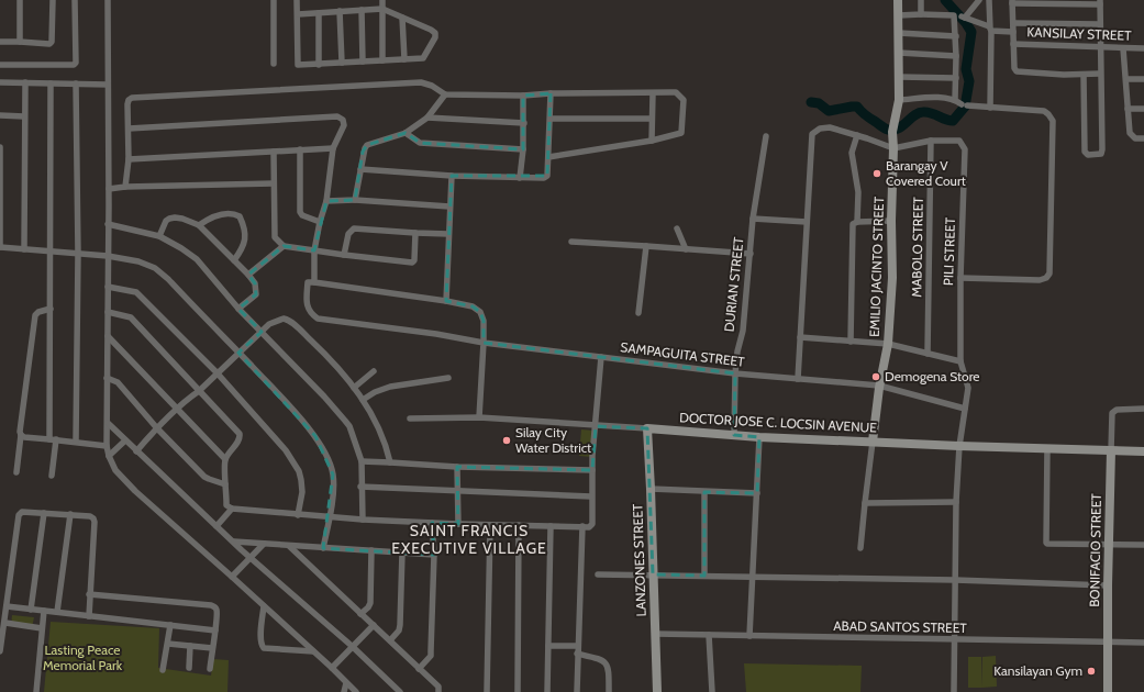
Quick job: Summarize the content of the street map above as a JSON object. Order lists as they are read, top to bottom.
{
  "streets": {
    "street": [
      "KANSILAY STREET",
      "MABOLO STREET",
      "PILI STREET",
      "EMILIO JACINTO STREET",
      "DURIAN STREET",
      "SAMPAGUITA STREET",
      "DOCTOR JOSE C. LOCSIN AVENUE",
      "BONIFACIO STREET",
      "LANZONES STREET",
      "ABAD SANTOS STREET"
    ]
  },
  "crossings": [
    ["MABOLO STREET", "PILI STREET"],
    ["PILI STREET", "SAMPAGUITA STREET"],
    ["PILI STREET", "DOCTOR JOSE C. LOCSIN AVENUE"],
    ["PILI STREET", "ABAD SANTOS STREET"],
    ["EMILIO JACINTO STREET", "SAMPAGUITA STREET"],
    ["EMILIO JACINTO STREET", "DOCTOR JOSE C. LOCSIN AVENUE"],
    ["DURIAN STREET", "SAMPAGUITA STREET"],
    ["DURIAN STREET", "DOCTOR JOSE C. LOCSIN AVENUE"],
    ["DOCTOR JOSE C. LOCSIN AVENUE", "BONIFACIO STREET"],
    ["DOCTOR JOSE C. LOCSIN AVENUE", "LANZONES STREET"],
    ["BONIFACIO STREET", "ABAD SANTOS STREET"],
    ["LANZONES STREET", "ABAD SANTOS STREET"]
  ],
  "districts": ["SAINT FRANCIS EXECUTIVE VILLAGE"],
  "parks": ["Lasting Peace Memorial Park"],
  "places": [
    "Barangay V Covered Court",
    "Demogena Store",
    "Silay City Water District",
    "Kansilayan Gym"
  ]
}
